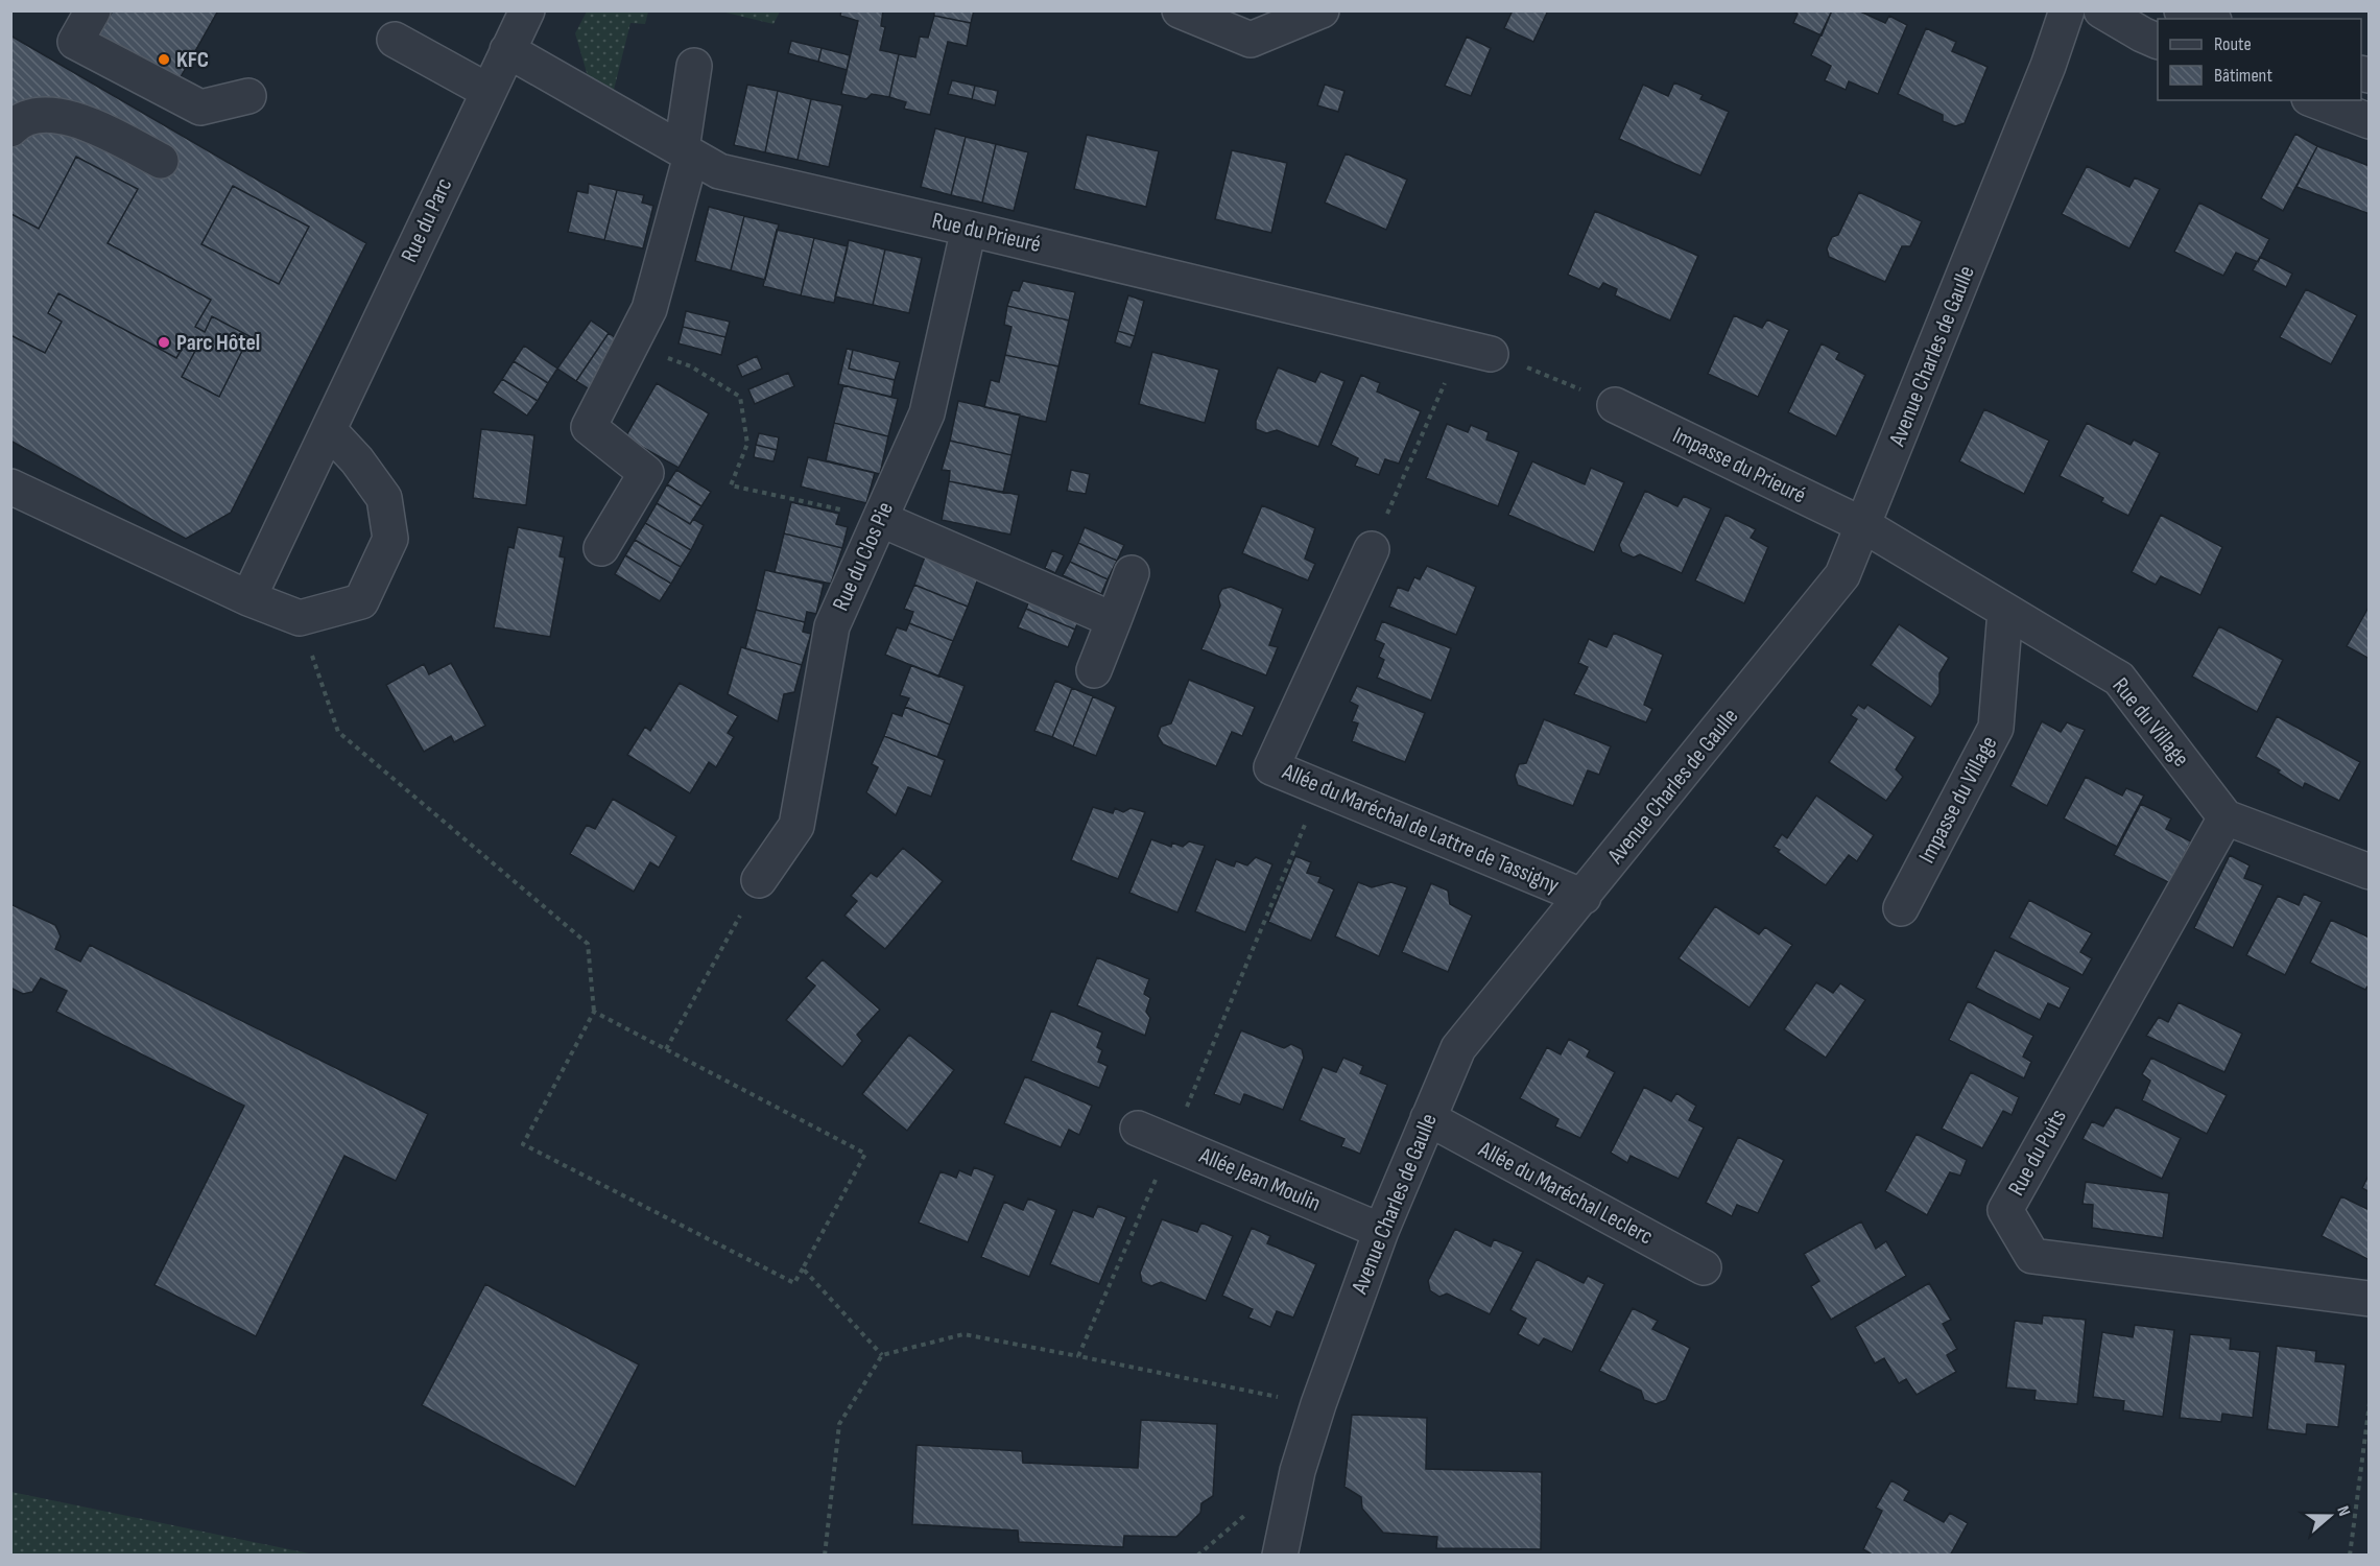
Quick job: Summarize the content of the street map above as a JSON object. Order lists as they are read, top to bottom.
{
  "streets": {
    "street": [
      "Rue du Parc",
      "Rue du Prieuré",
      "Avenue Charles de Gaulle",
      "Impasse du Prieuré",
      "Rue du Clos Pie",
      "Rue du Village",
      "Impasse du Village",
      "Allée du Maréchal de Lattre de Tassigny",
      "Rue du Puits",
      "Allée Jean Moulin",
      "Allée du Maréchal Leclerc"
    ]
  },
  "crossings": [
    ["Rue du Parc", "Rue du Prieuré"],
    ["Rue du Prieuré", "Rue du Clos Pie"],
    ["Avenue Charles de Gaulle", "Impasse du Prieuré"],
    ["Avenue Charles de Gaulle", "Rue du Village"],
    ["Avenue Charles de Gaulle", "Allée du Maréchal de Lattre de Tassigny"],
    ["Avenue Charles de Gaulle", "Allée Jean Moulin"],
    ["Avenue Charles de Gaulle", "Allée du Maréchal Leclerc"],
    ["Impasse du Prieuré", "Rue du Village"],
    ["Rue du Village", "Impasse du Village"],
    ["Rue du Village", "Rue du Puits"]
  ],
  "places": ["KFC", "Parc Hôtel"],
  "legend": ["Route", "Bâtiment"],
  "north": "right"
}
